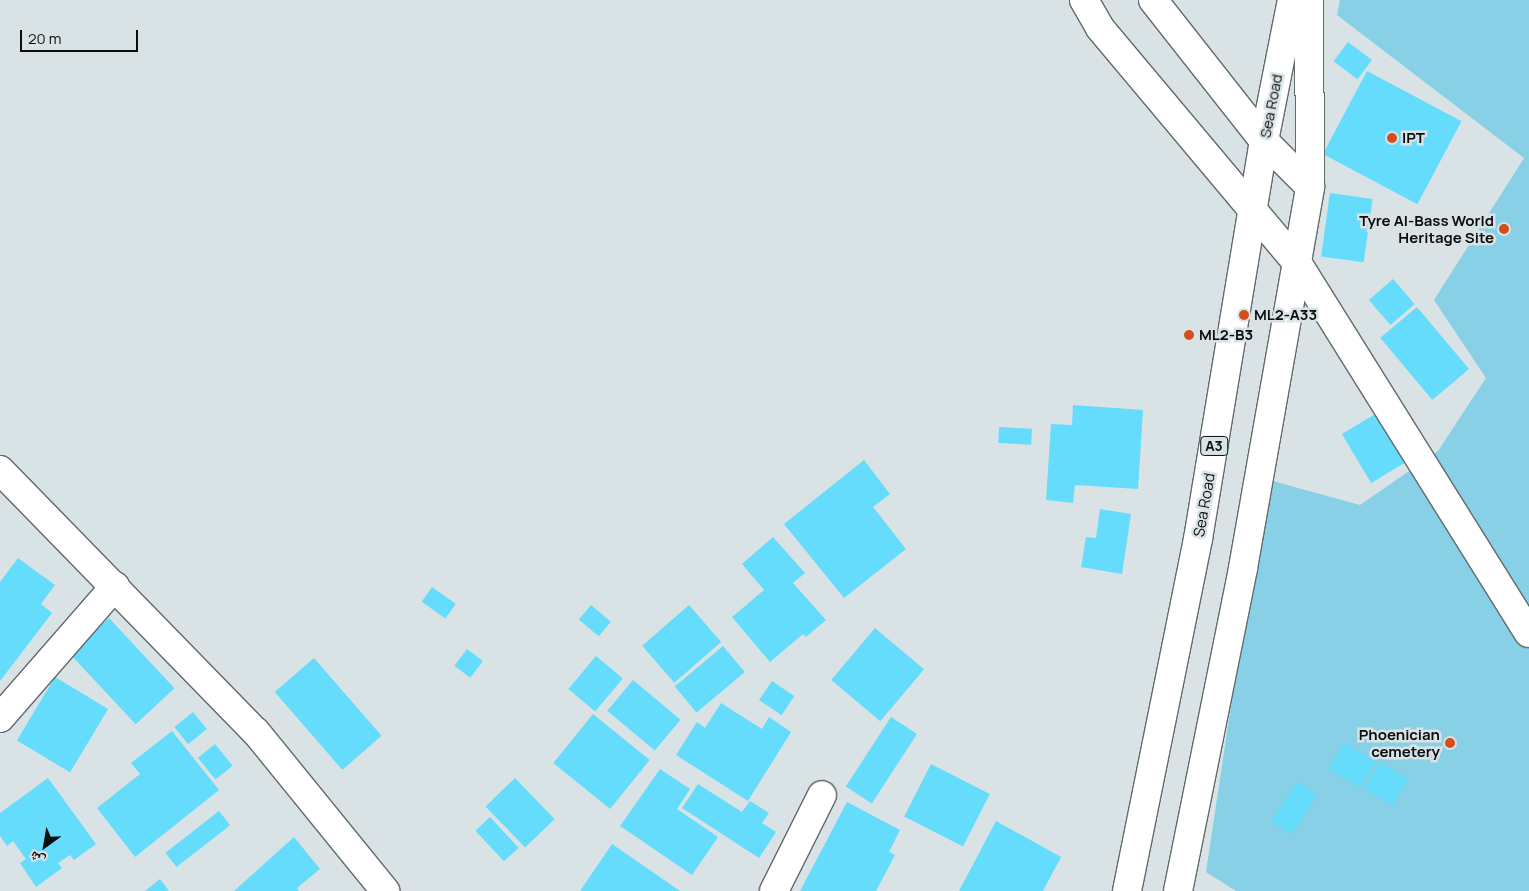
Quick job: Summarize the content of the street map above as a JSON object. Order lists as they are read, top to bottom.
{
  "streets": {
    "main road": ["Sea Road", "A3"]
  },
  "places": [
    "IPT",
    "Tyre Al-Bass World Heritage Site",
    "ML2-A33",
    "ML2-B3",
    "Phoenician cemetery"
  ],
  "scale_bar": "20 m",
  "north": "bottom left"
}
